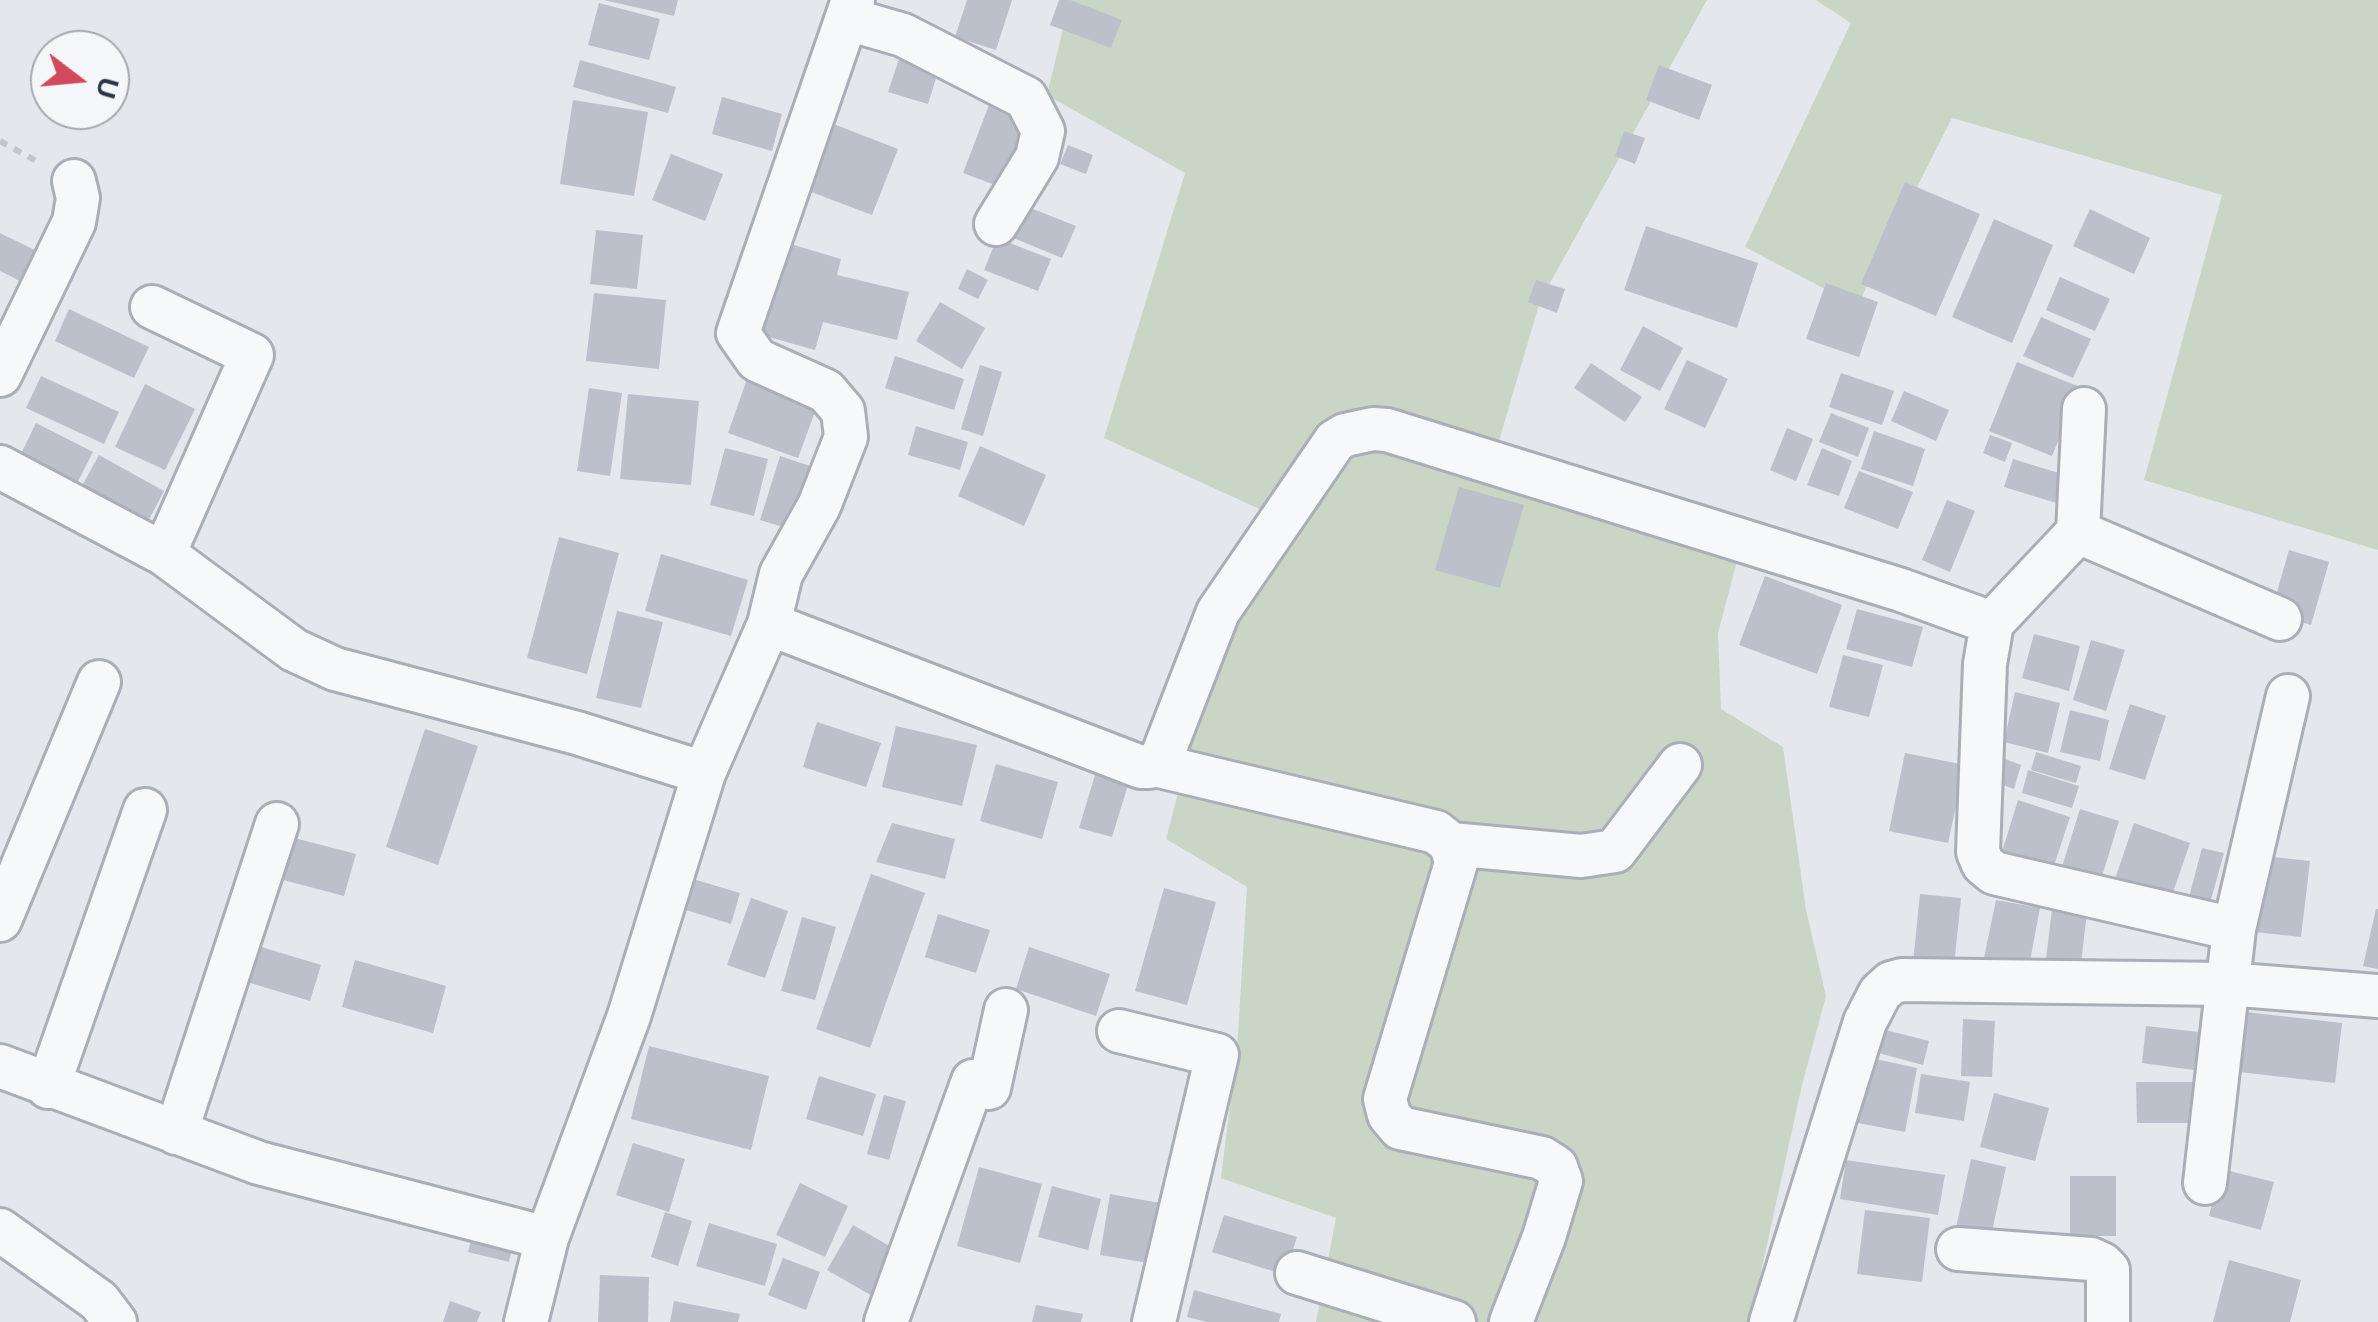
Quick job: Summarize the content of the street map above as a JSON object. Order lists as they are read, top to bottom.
{
  "north": "right"
}
